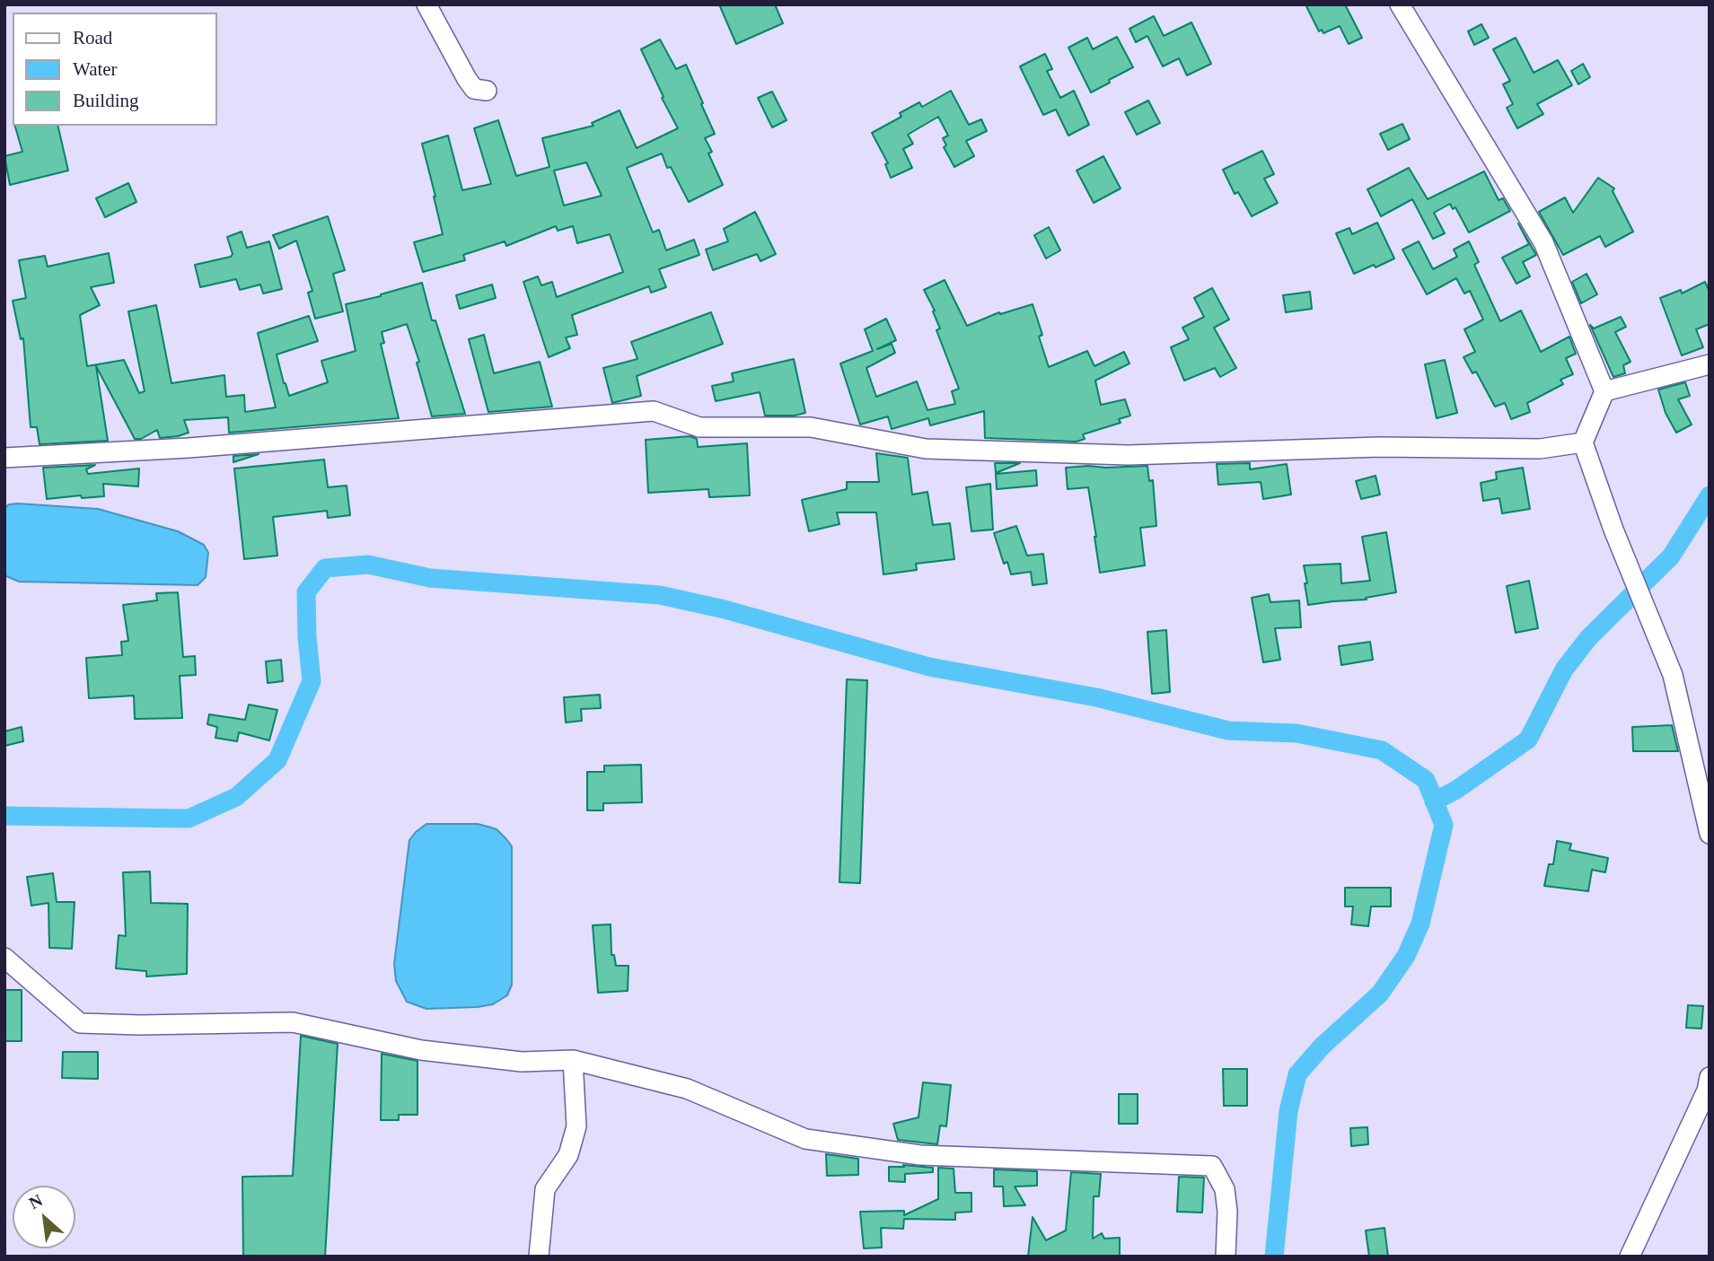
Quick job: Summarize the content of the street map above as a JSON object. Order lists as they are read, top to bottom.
{
  "legend": ["Road", "Water", "Building"],
  "north": "top left"
}
